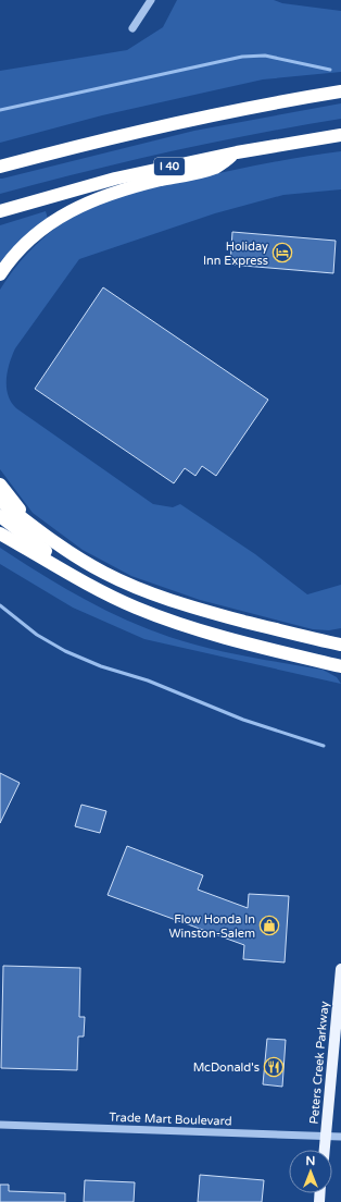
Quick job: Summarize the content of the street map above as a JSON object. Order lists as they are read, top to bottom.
{
  "streets": {
    "highway": ["I 40"],
    "main road": ["Peters Creek Parkway"],
    "street": ["Trade Mart Boulevard"]
  },
  "crossings": [
    ["Peters Creek Parkway", "Trade Mart Boulevard"]
  ],
  "places": {
    "hotel": ["Holiday Inn Express"],
    "shop": ["Flow Honda In Winston-Salem"],
    "restaurant": ["McDonald's"]
  },
  "north": "top"
}
